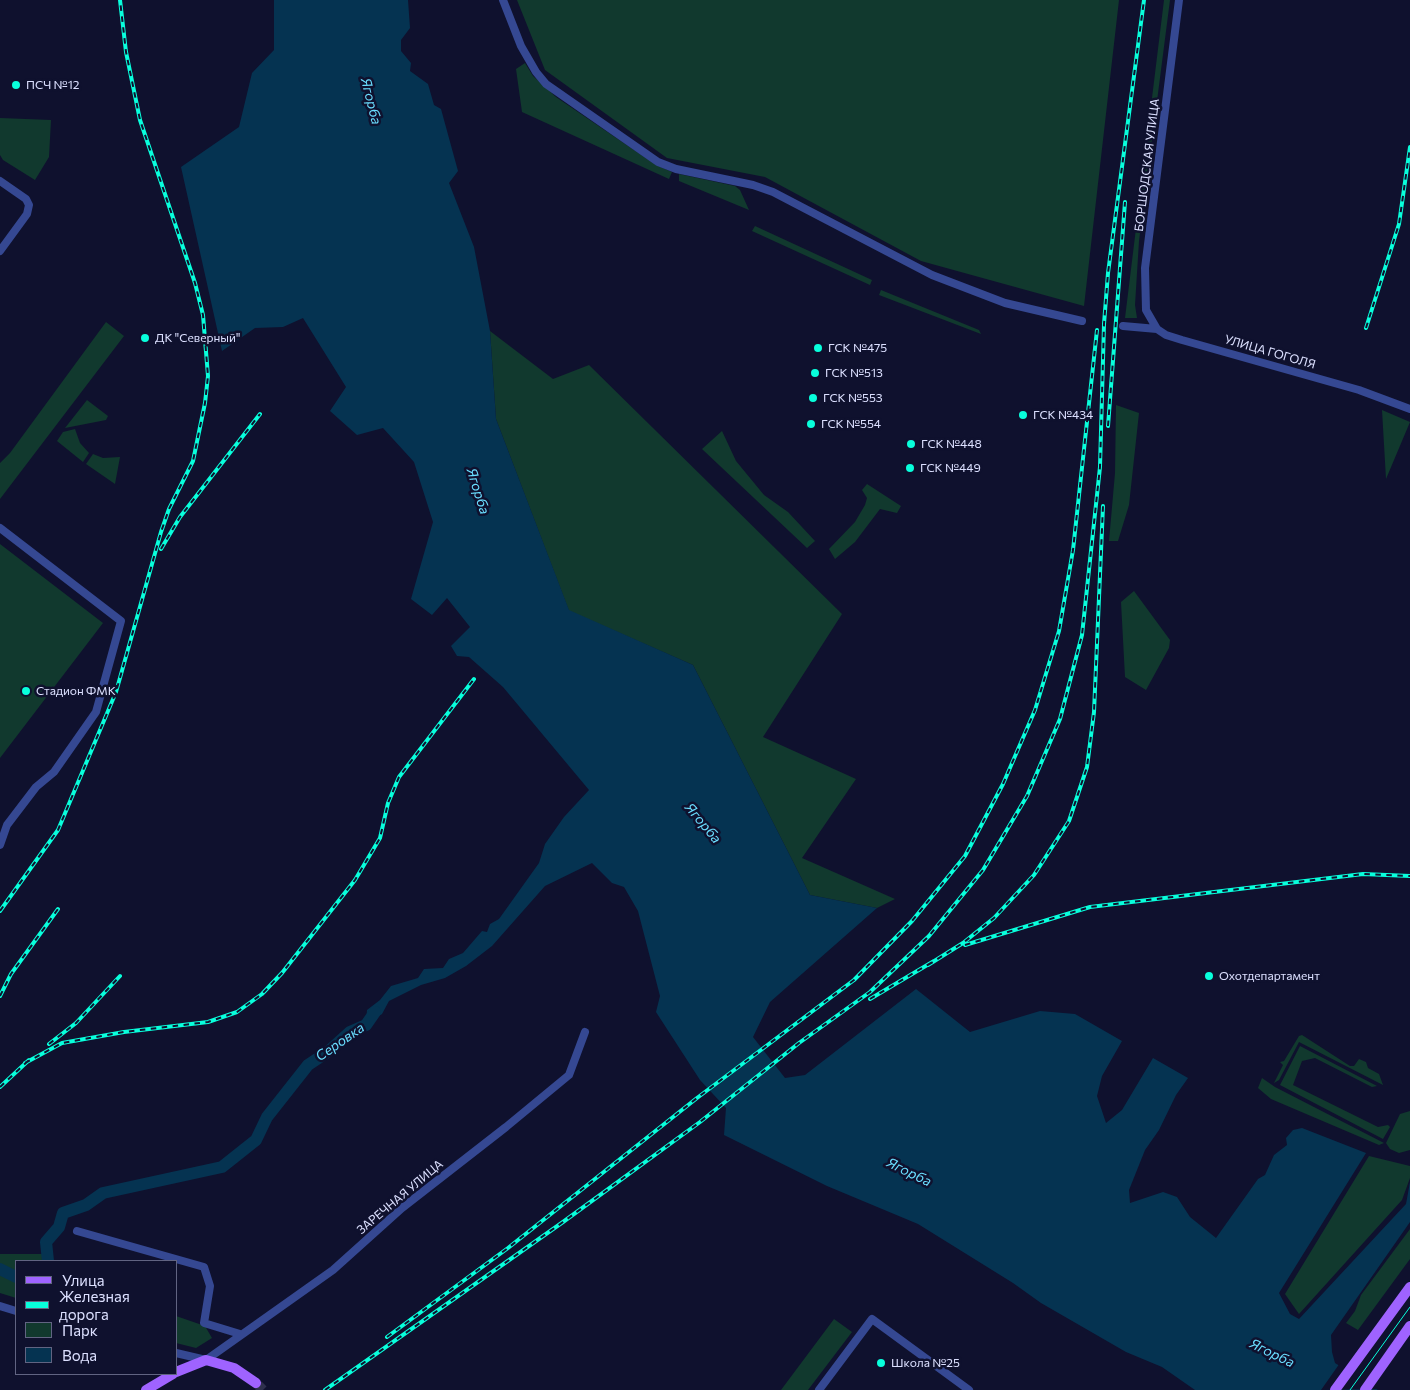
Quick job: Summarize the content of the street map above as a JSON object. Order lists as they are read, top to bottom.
{
  "streets": {
    "street": ["БОРШОДСКАЯ УЛИЦА", "УЛИЦА ГОГОЛЯ", "ЗАРЕЧНАЯ УЛИЦА"]
  },
  "crossings": [
    ["БОРШОДСКАЯ УЛИЦА", "УЛИЦА ГОГОЛЯ"]
  ],
  "water": ["Ягорба", "Серовка"],
  "places": [
    "ПСЧ №12",
    "ДК \"Северный\"",
    "ГСК №475",
    "ГСК №513",
    "ГСК №553",
    "ГСК №434",
    "ГСК №554",
    "ГСК №448",
    "ГСК №449",
    "Стадион ФМК",
    "Охотдепартамент",
    "Школа №25"
  ],
  "legend": [
    "Улица",
    "Железная дорога",
    "Парк",
    "Вода"
  ]
}
